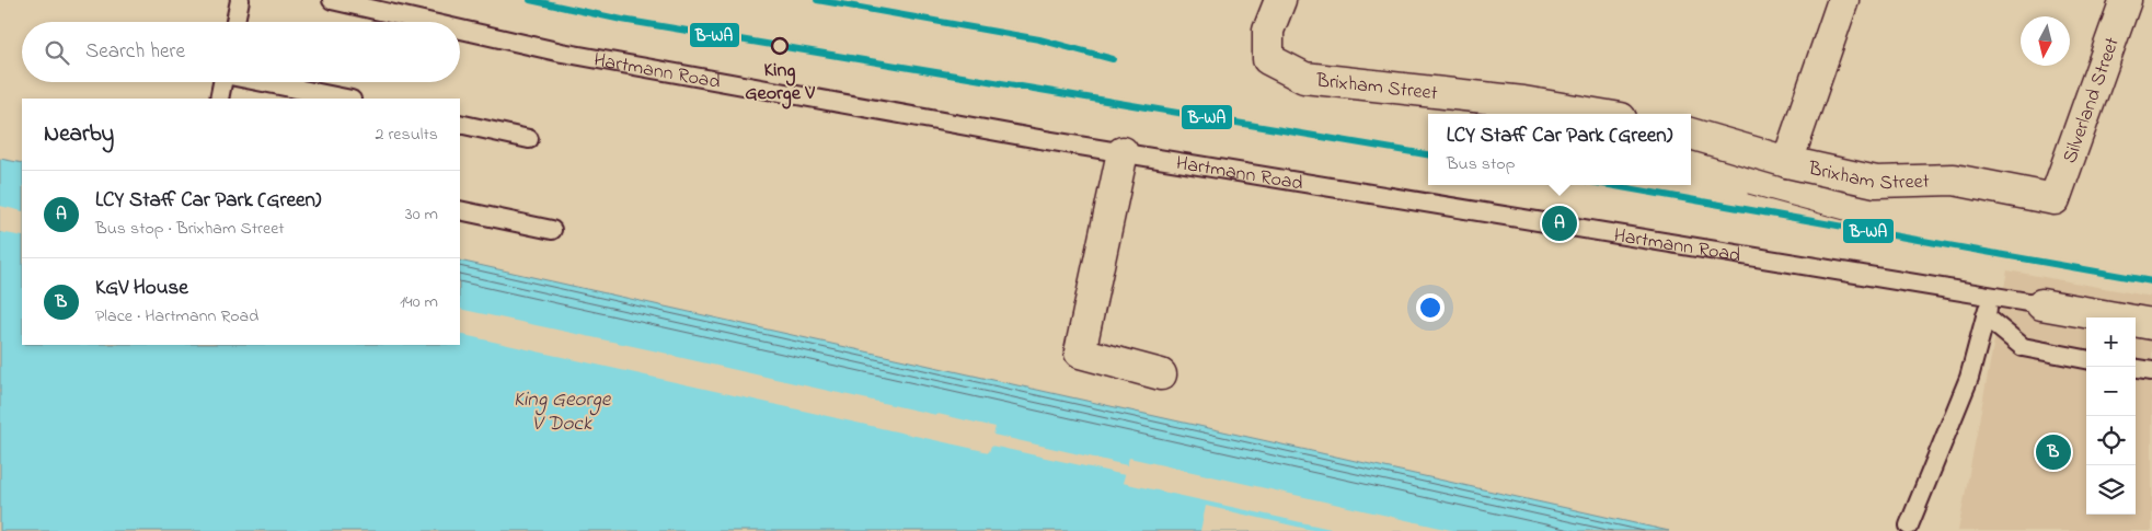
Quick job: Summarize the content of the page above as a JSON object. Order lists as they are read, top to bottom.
{
  "streets": {
    "street": ["Hartmann Road", "Brixham Street", "Silverland Street"]
  },
  "crossings": [
    ["Brixham Street", "Silverland Street"]
  ],
  "water": ["King George V Dock"],
  "places": ["King George V"],
  "lines": ["transit line B-WA"],
  "north": "bottom",
  "page": {
    "search": "Search here",
    "heading": ["Nearby", "2 results"],
    "popup": ["LCY Staff Car Park (Green)", "Bus stop"],
    "list": [
      {
        "mark": "A",
        "name": "LCY Staff Car Park (Green)",
        "note": "Bus stop · Brixham Street",
        "value": "30 m"
      },
      {
        "mark": "B",
        "name": "KGV House",
        "note": "Place · Hartmann Road",
        "value": "140 m"
      }
    ],
    "pins": ["A", "B"],
    "map_buttons": ["+", "−"]
  }
}
